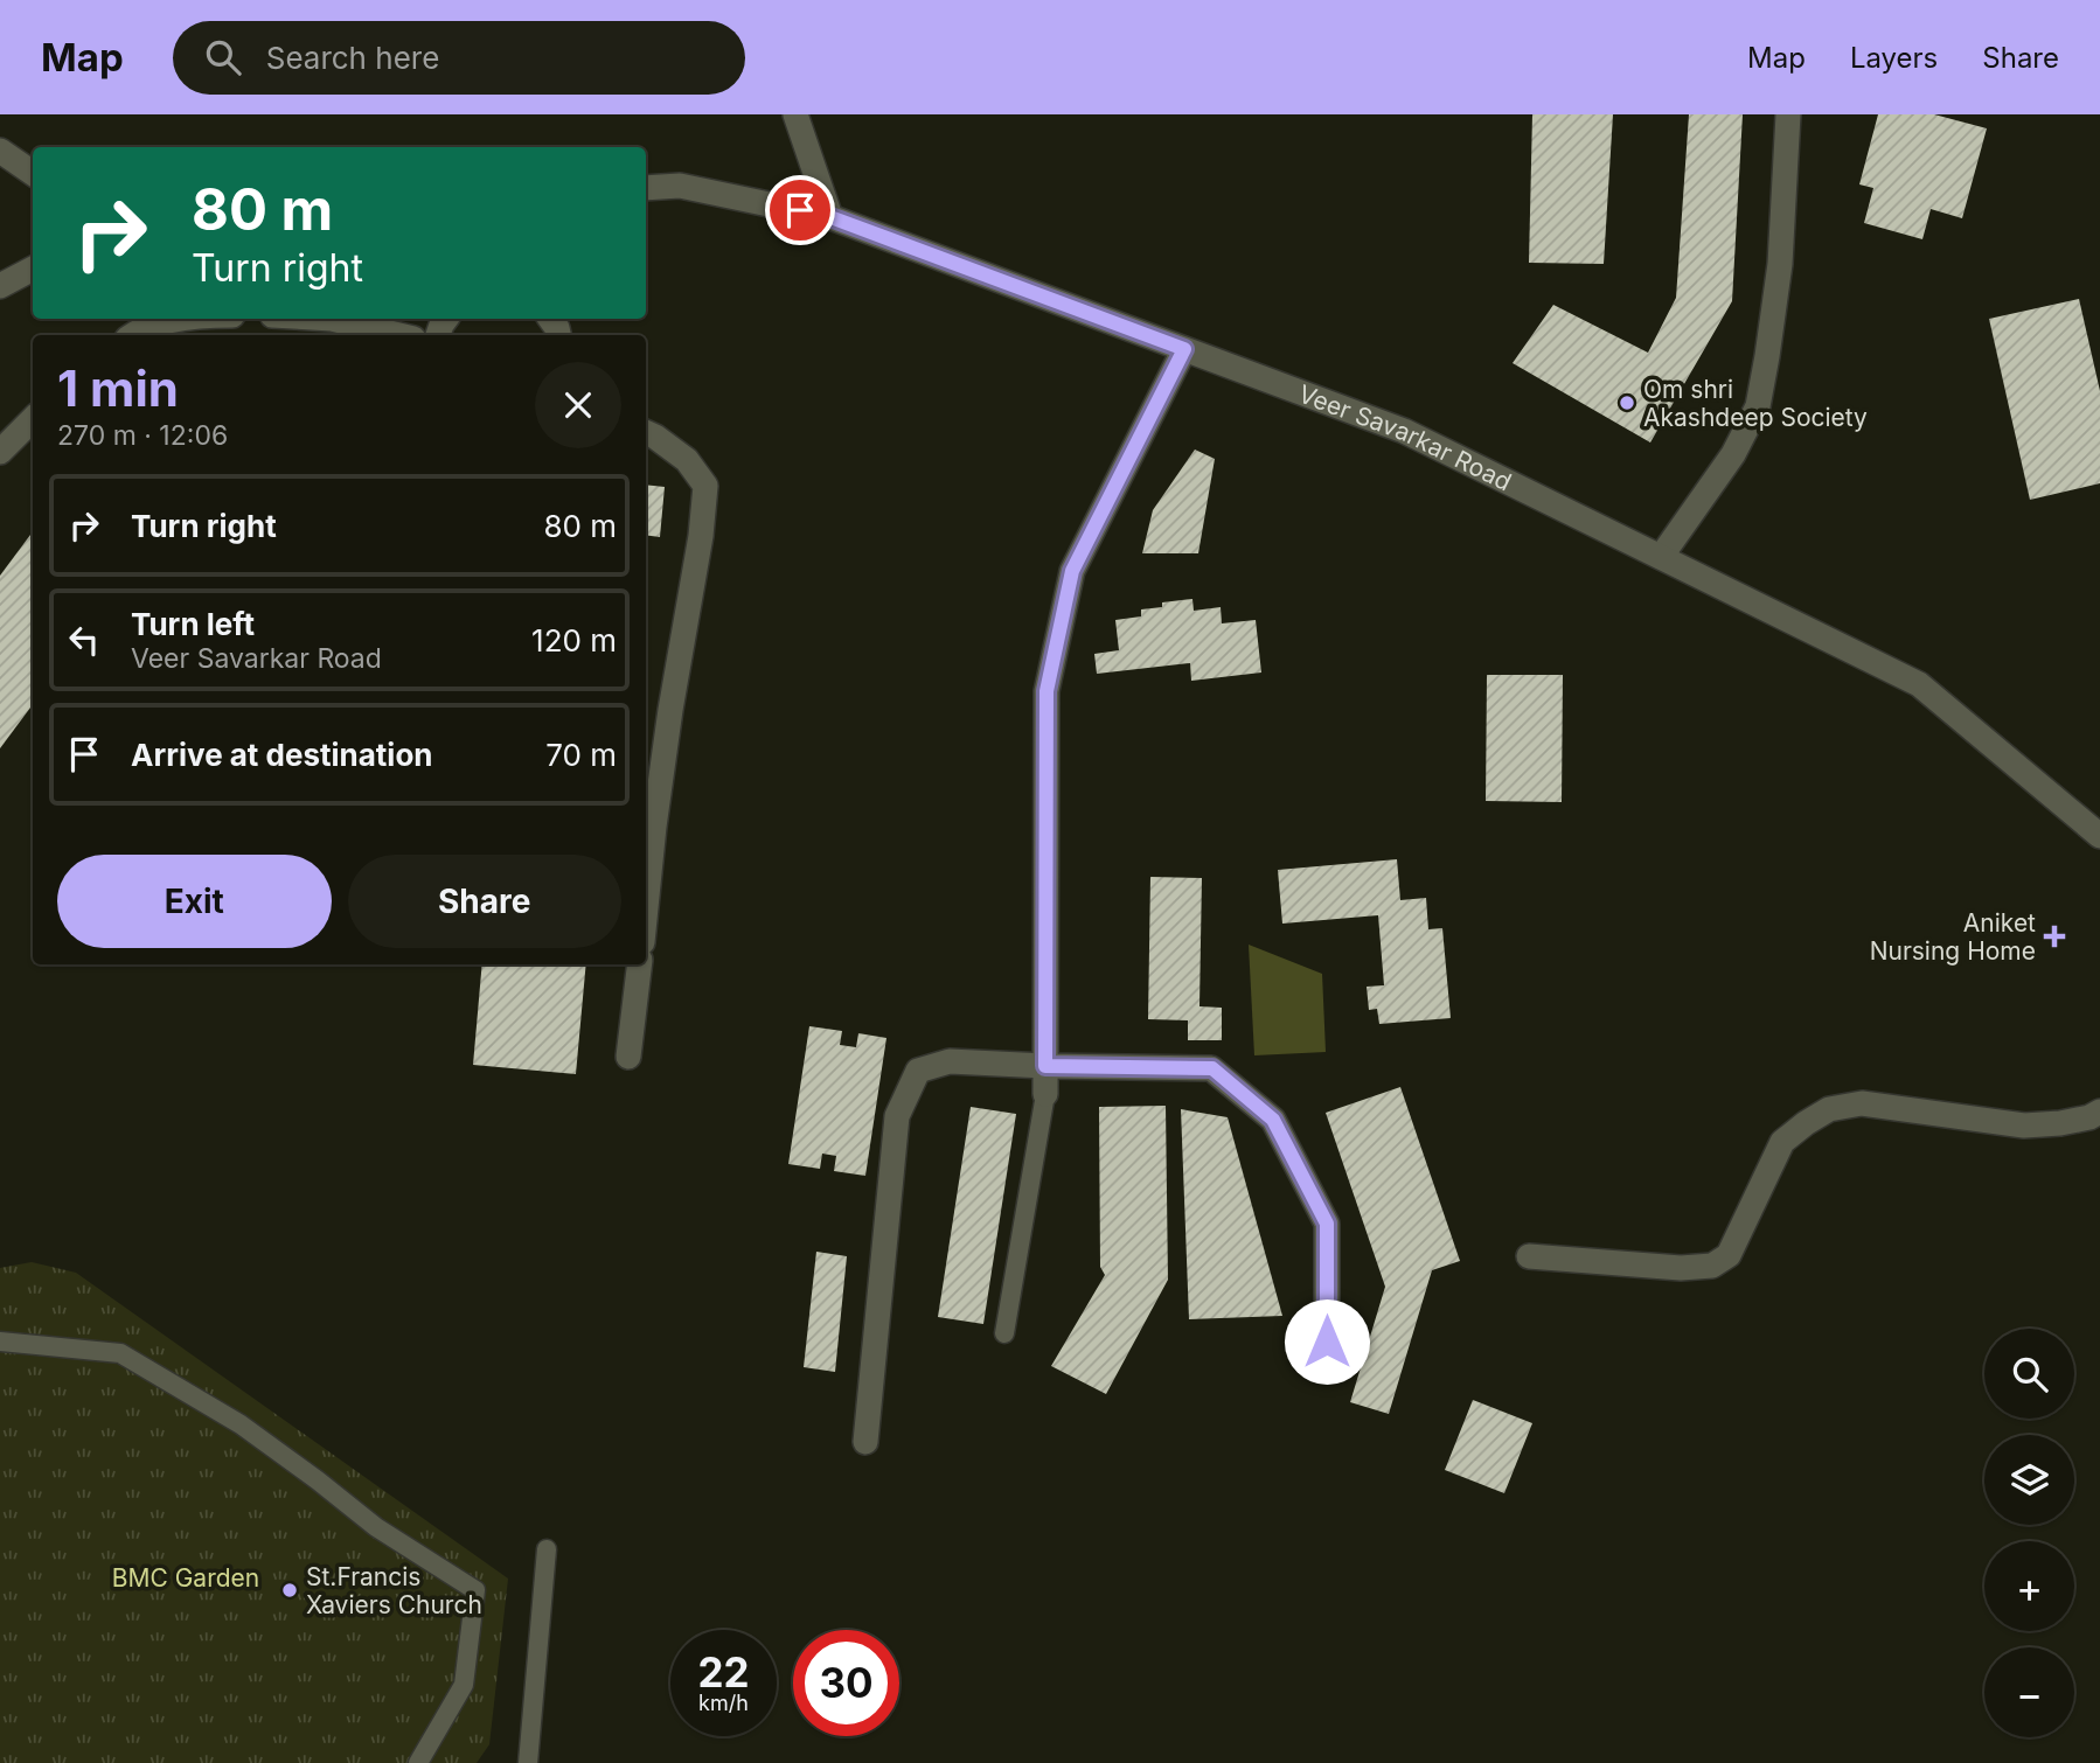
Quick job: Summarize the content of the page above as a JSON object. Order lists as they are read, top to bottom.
{
  "streets": {
    "street": ["Veer Savarkar Road"]
  },
  "parks": ["BMC Garden"],
  "places": {
    "other": ["Om shri Akashdeep Society", "St.Francis Xaviers Church"],
    "health": ["Aniket Nursing Home"]
  },
  "page": {
    "header": "Map",
    "search": "Search here",
    "nav": ["Map", "Layers", "Share"],
    "turn": ["80 m", "Turn right"],
    "heading": ["1 min", "270 m · 12:06"],
    "list": [
      {
        "name": "Turn right",
        "value": "80 m"
      },
      {
        "name": "Turn left",
        "note": "Veer Savarkar Road",
        "value": "120 m"
      },
      {
        "name": "Arrive at destination",
        "value": "70 m"
      }
    ],
    "buttons": ["Exit", "Share"],
    "map_buttons": ["+", "−"],
    "speed": "22 km/h",
    "limit": "30"
  }
}
